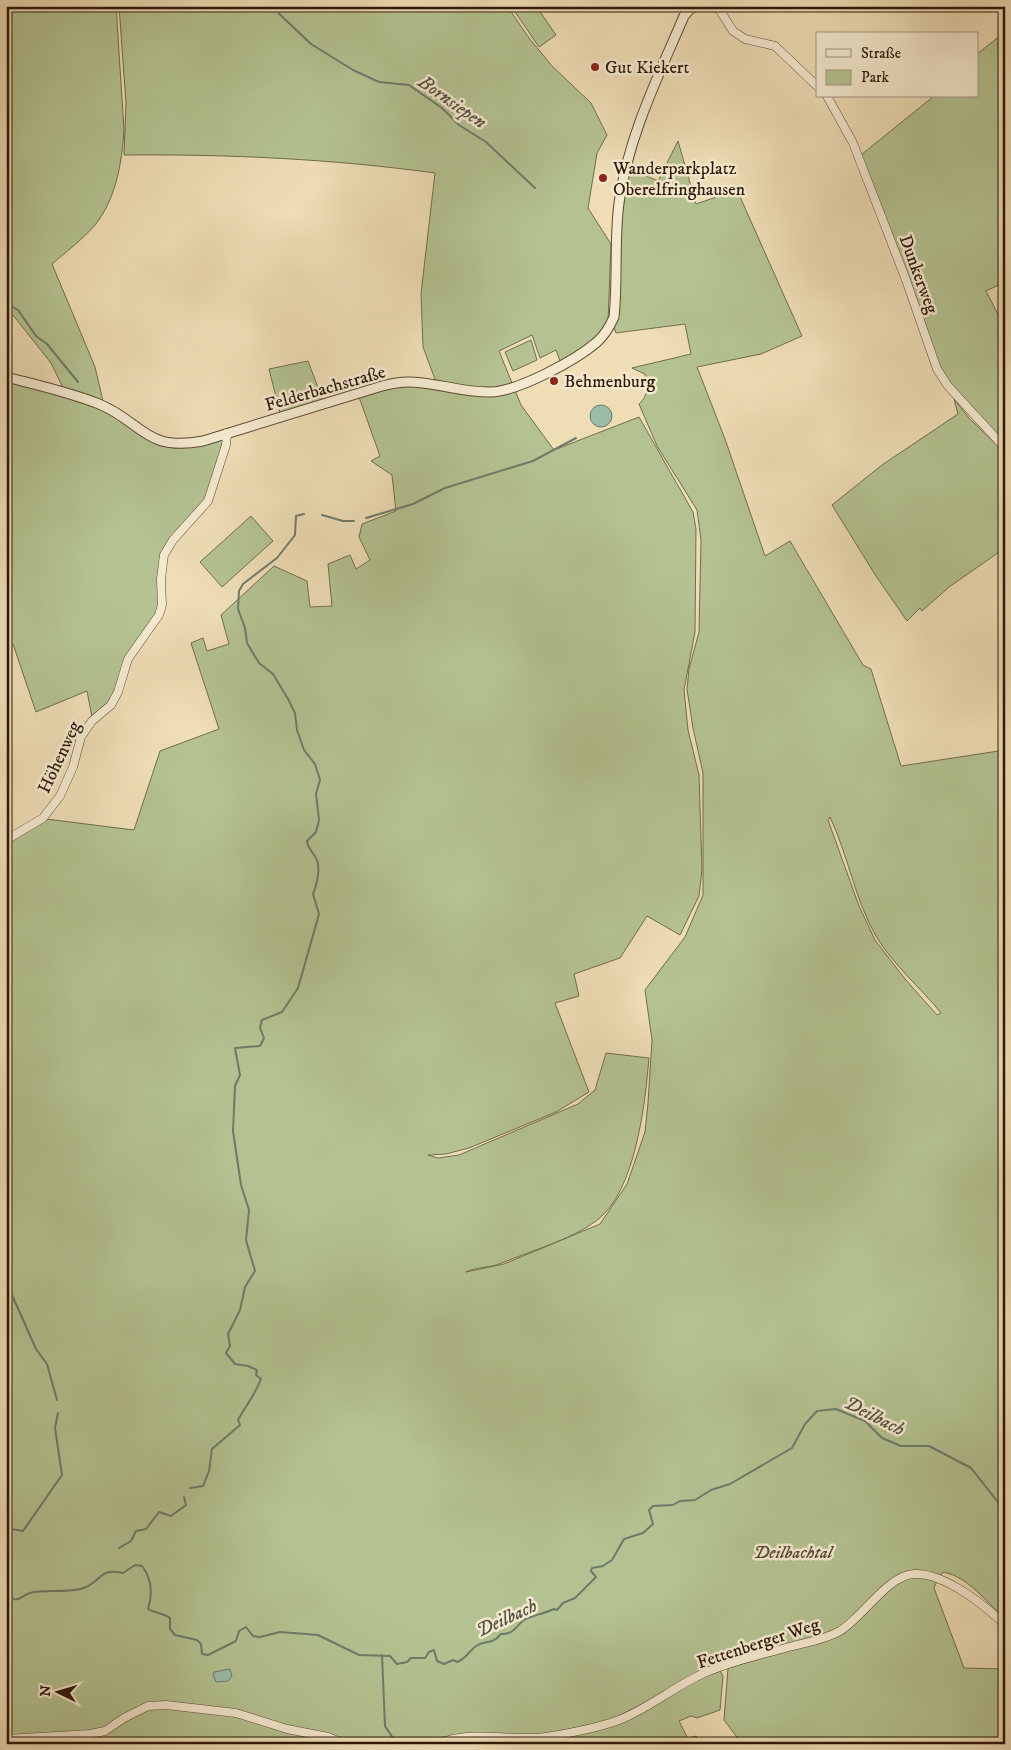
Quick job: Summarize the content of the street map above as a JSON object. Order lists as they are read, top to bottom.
{
  "streets": {
    "street": [
      "Dunkerweg",
      "Felderbachstraße",
      "Höhenweg",
      "Fettenberger Weg"
    ]
  },
  "crossings": [
    ["Felderbachstraße", "Höhenweg"]
  ],
  "water": ["Bornsiepen", "Deilbach"],
  "parks": ["Deilbachtal"],
  "places": ["Gut Kiekert", "Wanderparkplatz Oberelfringhausen", "Behmenburg"],
  "legend": ["Straße", "Park"],
  "north": "left"
}
